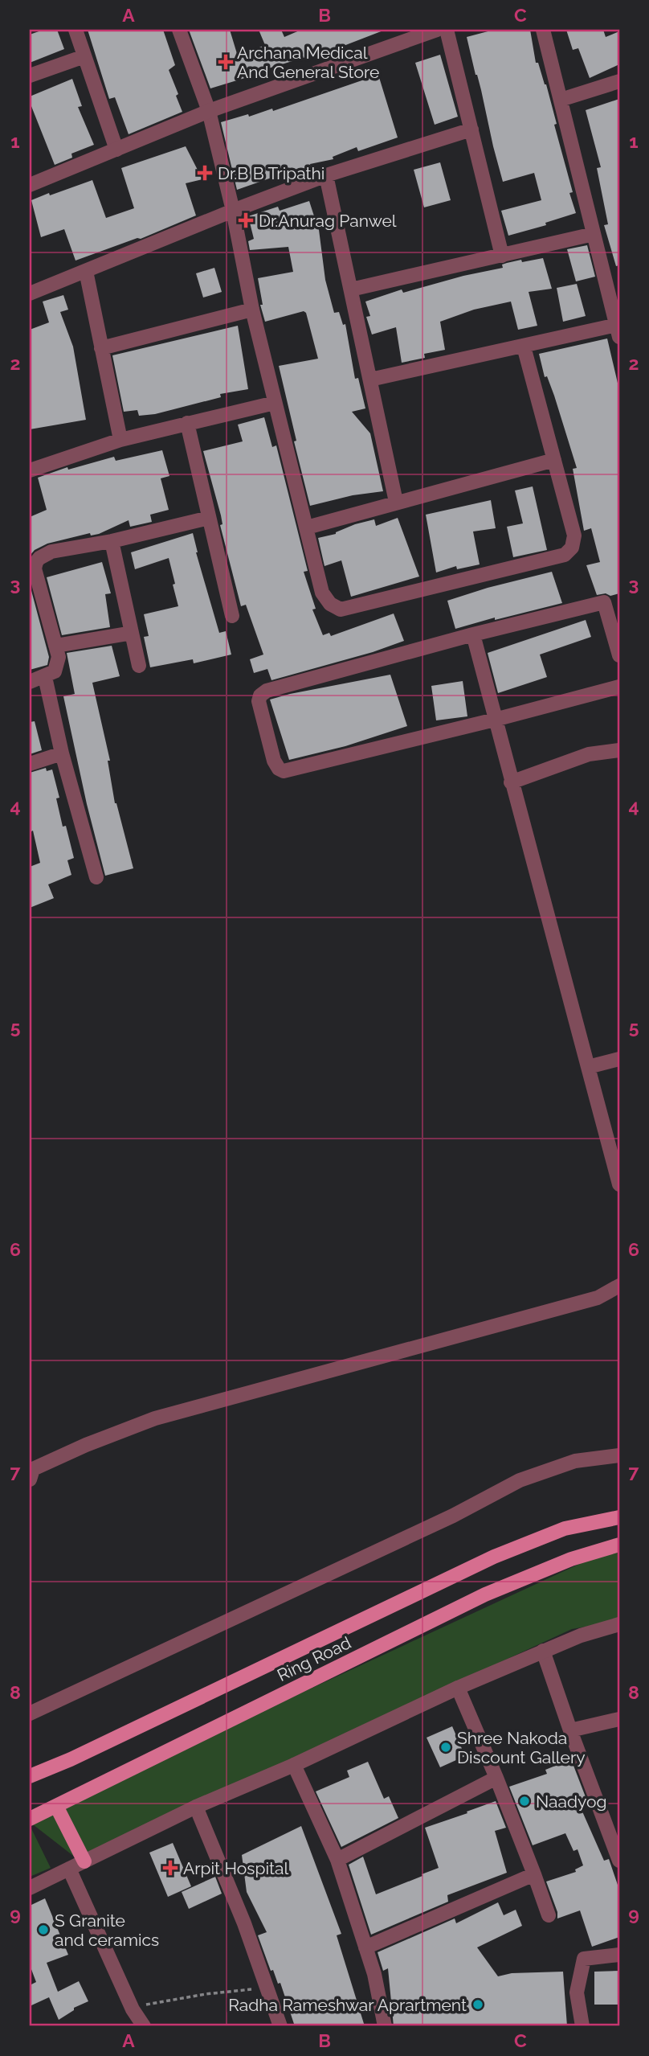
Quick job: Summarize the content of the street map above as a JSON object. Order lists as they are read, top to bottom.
{
  "streets": {
    "main road": ["Ring Road"]
  },
  "places": {
    "health": [
      "Archana Medical And General Store",
      "Dr.B B Tripathi",
      "Dr.Anurag Panwel",
      "Arpit Hospital"
    ],
    "other": [
      "Shree Nakoda Discount Gallery",
      "Naadyog",
      "S Granite and ceramics",
      "Radha Rameshwar Aprartment"
    ]
  },
  "grid": {
    "columns": ["A", "B", "C"],
    "rows": [
      "1",
      "2",
      "3",
      "4",
      "5",
      "6",
      "7",
      "8",
      "9"
    ]
  }
}
